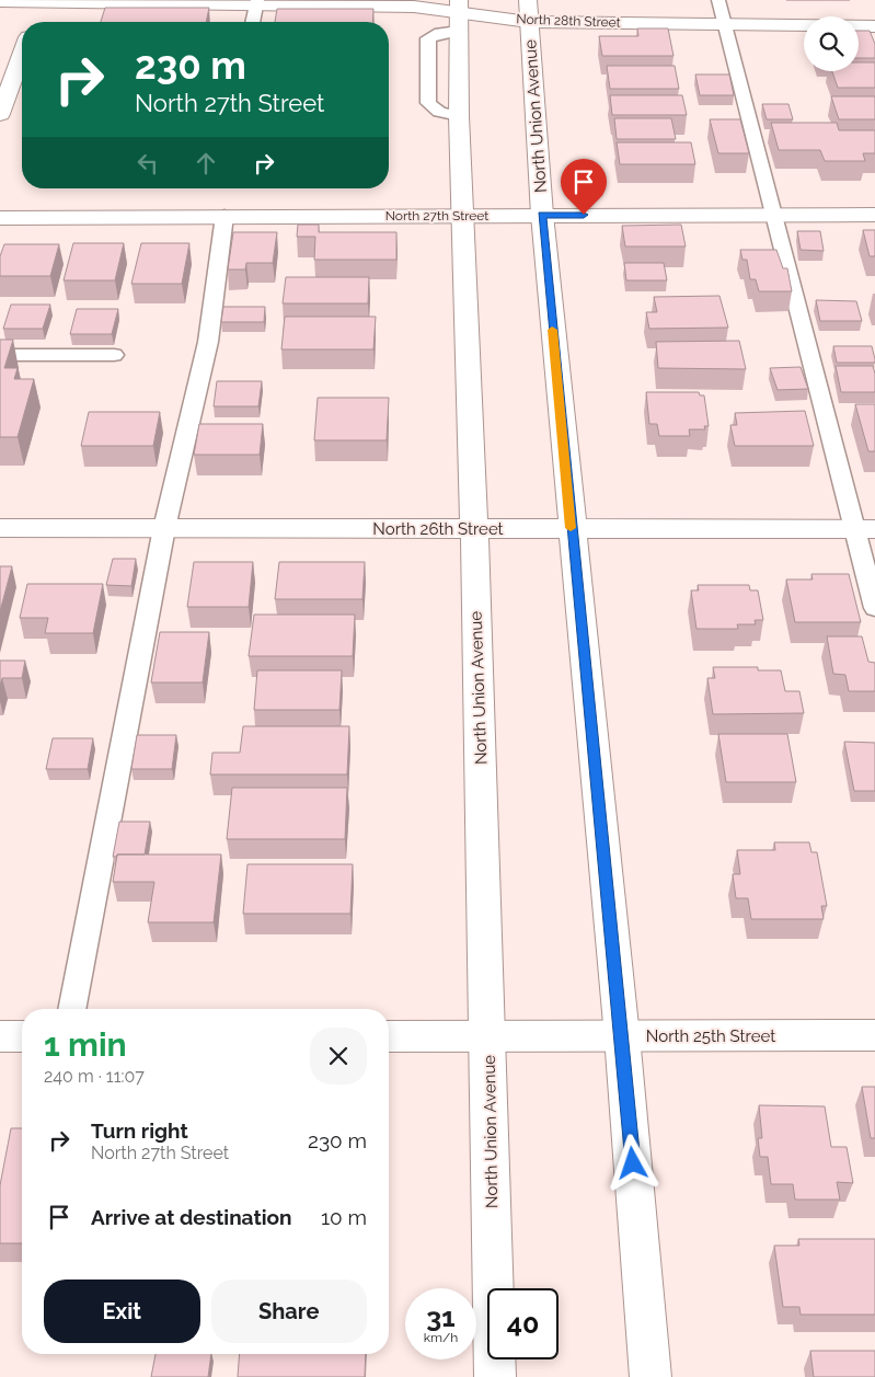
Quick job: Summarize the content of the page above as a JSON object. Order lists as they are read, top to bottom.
{
  "streets": {
    "street": [
      "North 28th Street",
      "North Union Avenue",
      "North 27th Street",
      "North 26th Street",
      "North 25th Street"
    ]
  },
  "crossings": [
    ["North 28th Street", "North Union Avenue"],
    ["North Union Avenue", "North 27th Street"],
    ["North Union Avenue", "North 26th Street"],
    ["North Union Avenue", "North 25th Street"]
  ],
  "page": {
    "turn": ["230 m", "North 27th Street"],
    "heading": ["1 min", "240 m · 11:07"],
    "list": [
      {
        "name": "Turn right",
        "note": "North 27th Street",
        "value": "230 m"
      },
      {
        "name": "Arrive at destination",
        "value": "10 m"
      }
    ],
    "buttons": ["Exit", "Share"],
    "speed": "31 km/h",
    "limit": "40"
  }
}
